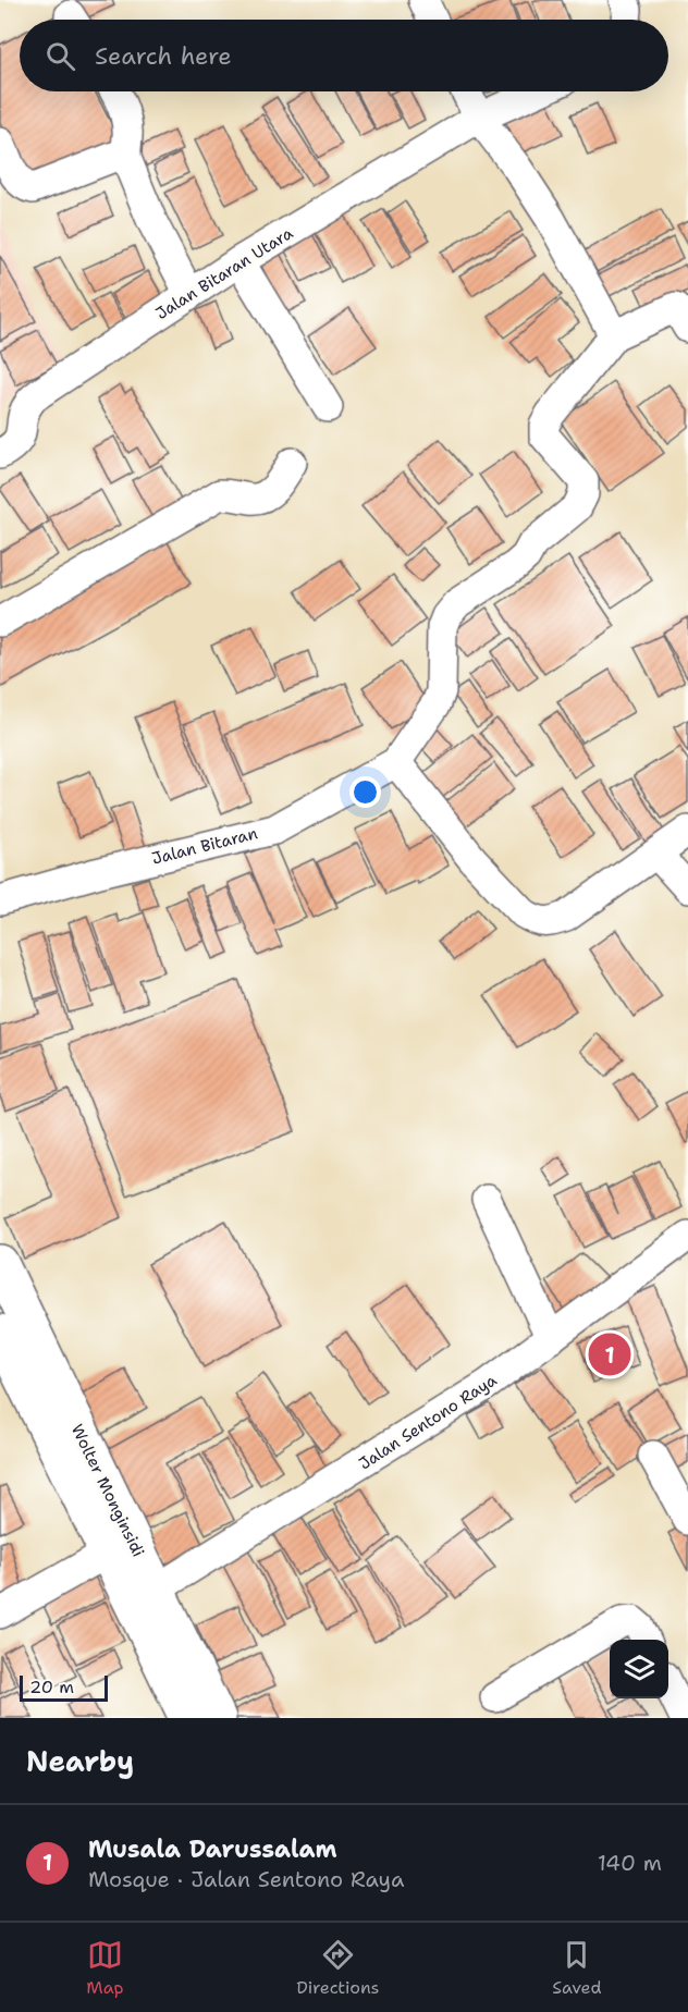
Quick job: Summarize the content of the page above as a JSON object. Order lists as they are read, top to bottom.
{
  "streets": {
    "main road": ["Wolter Monginsidi"],
    "street": ["Jalan Bitaran Utara", "Jalan Bitaran", "Jalan Sentono Raya"]
  },
  "crossings": [
    ["Jalan Sentono Raya", "Wolter Monginsidi"]
  ],
  "scale_bar": "20 m",
  "page": {
    "search": "Search here",
    "pins": "1",
    "scale": "20 m",
    "heading": "Nearby",
    "list": [
      {
        "mark": "1",
        "name": "Musala Darussalam",
        "note": "Mosque · Jalan Sentono Raya",
        "value": "140 m"
      }
    ],
    "nav": ["Map", "Directions", "Saved"]
  }
}
